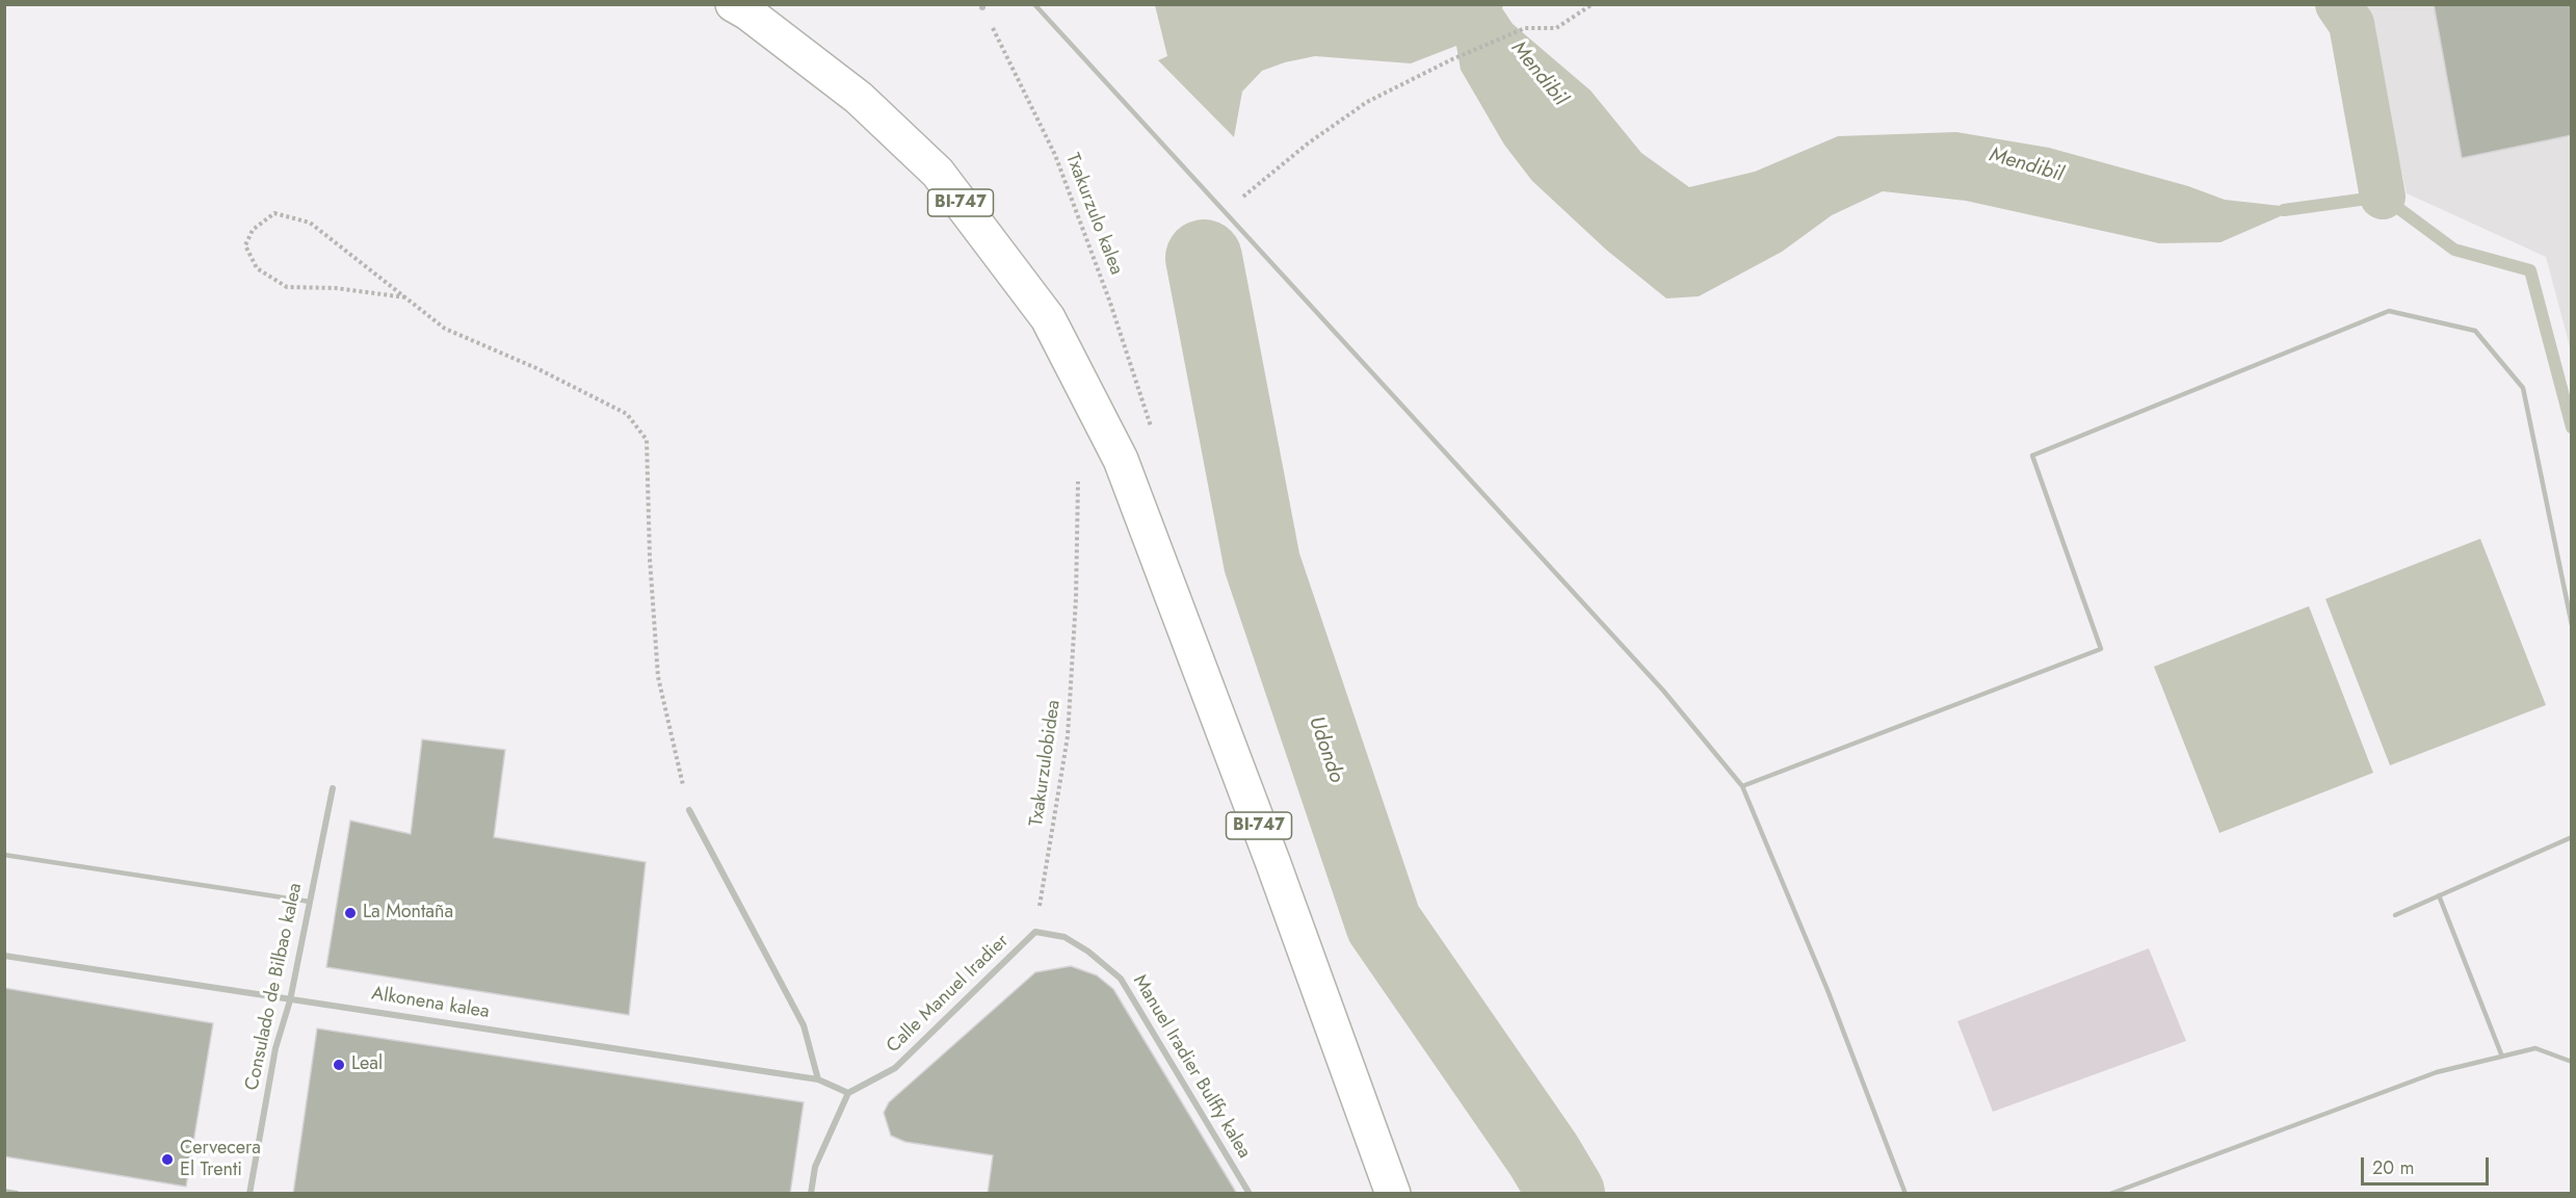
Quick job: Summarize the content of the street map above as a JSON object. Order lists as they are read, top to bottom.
{
  "streets": {
    "main road": ["BI-747"],
    "street": [
      "Consulado de Bilbao kalea",
      "Calle Manuel Iradier",
      "Alkonena kalea",
      "Manuel Iradier Bulffy kalea"
    ],
    "path": ["Txakurzulo kalea", "Txakurzulobidea"]
  },
  "crossings": [
    ["Txakurzulobidea", "Calle Manuel Iradier"],
    ["Txakurzulobidea", "Manuel Iradier Bulffy kalea"],
    ["Consulado de Bilbao kalea", "Alkonena kalea"],
    ["Calle Manuel Iradier", "Alkonena kalea"],
    ["Calle Manuel Iradier", "Manuel Iradier Bulffy kalea"]
  ],
  "water": ["Mendibil", "Udondo"],
  "places": ["La Montaña", "Leal", "Cervecera El Trenti"],
  "scale_bar": "20 m"
}
